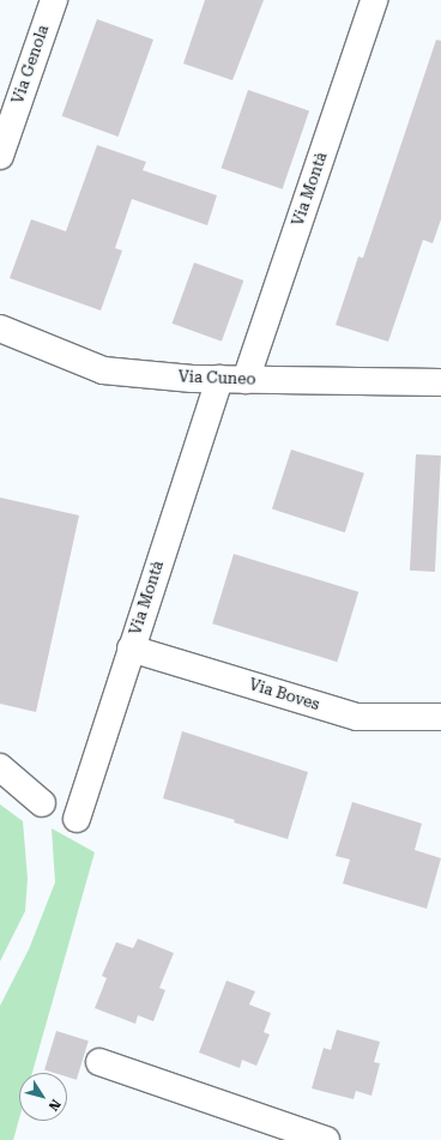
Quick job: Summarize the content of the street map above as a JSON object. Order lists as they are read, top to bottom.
{
  "streets": {
    "street": [
      "Via Genola",
      "Via Montà",
      "Via Cuneo",
      "Via Boves"
    ]
  },
  "crossings": [
    ["Via Montà", "Via Cuneo"],
    ["Via Montà", "Via Boves"]
  ],
  "north": "bottom right"
}
